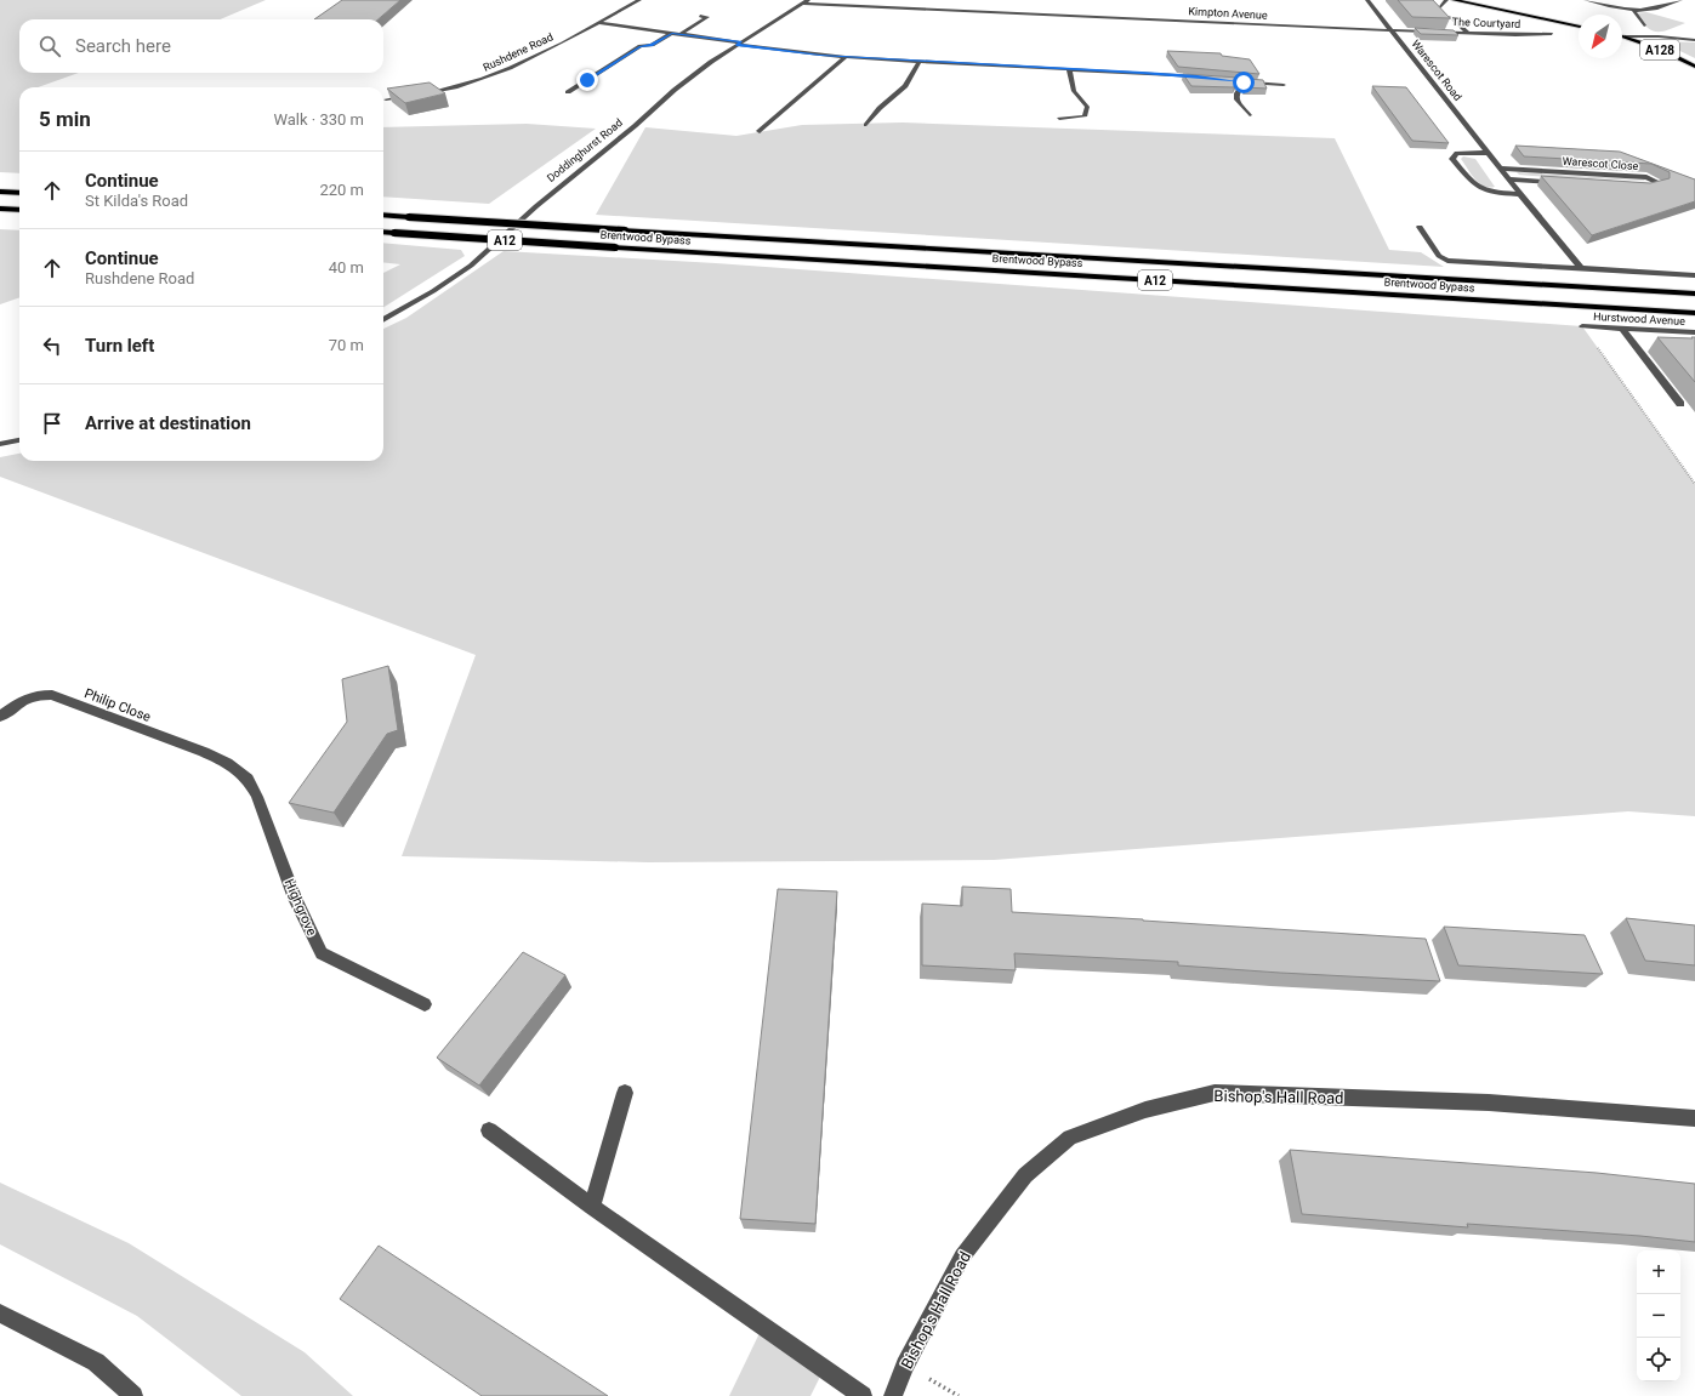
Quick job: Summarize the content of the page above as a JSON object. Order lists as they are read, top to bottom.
{
  "streets": {
    "highway": ["Brentwood Bypass", "A12"],
    "main road": ["A128"],
    "street": [
      "Kimpton Avenue",
      "The Courtyard",
      "Rushdene Road",
      "Warescot Road",
      "Doddinghurst Road",
      "Warescot Close",
      "Hurstwood Avenue",
      "Philip Close",
      "Highgrove",
      "Bishop's Hall Road"
    ]
  },
  "crossings": [
    ["Kimpton Avenue", "The Courtyard"],
    ["Kimpton Avenue", "Warescot Road"],
    ["Kimpton Avenue", "Doddinghurst Road"],
    ["The Courtyard", "Warescot Road"],
    ["Warescot Road", "Warescot Close"],
    ["Philip Close", "Highgrove"]
  ],
  "north": "bottom left",
  "page": {
    "search": "Search here",
    "heading": ["5 min", "Walk · 330 m"],
    "list": [
      ["Continue", "St Kilda's Road", "220 m"],
      ["Continue", "Rushdene Road", "40 m"],
      ["Turn left", "70 m"],
      "Arrive at destination"
    ],
    "map_buttons": ["+", "−"]
  }
}
